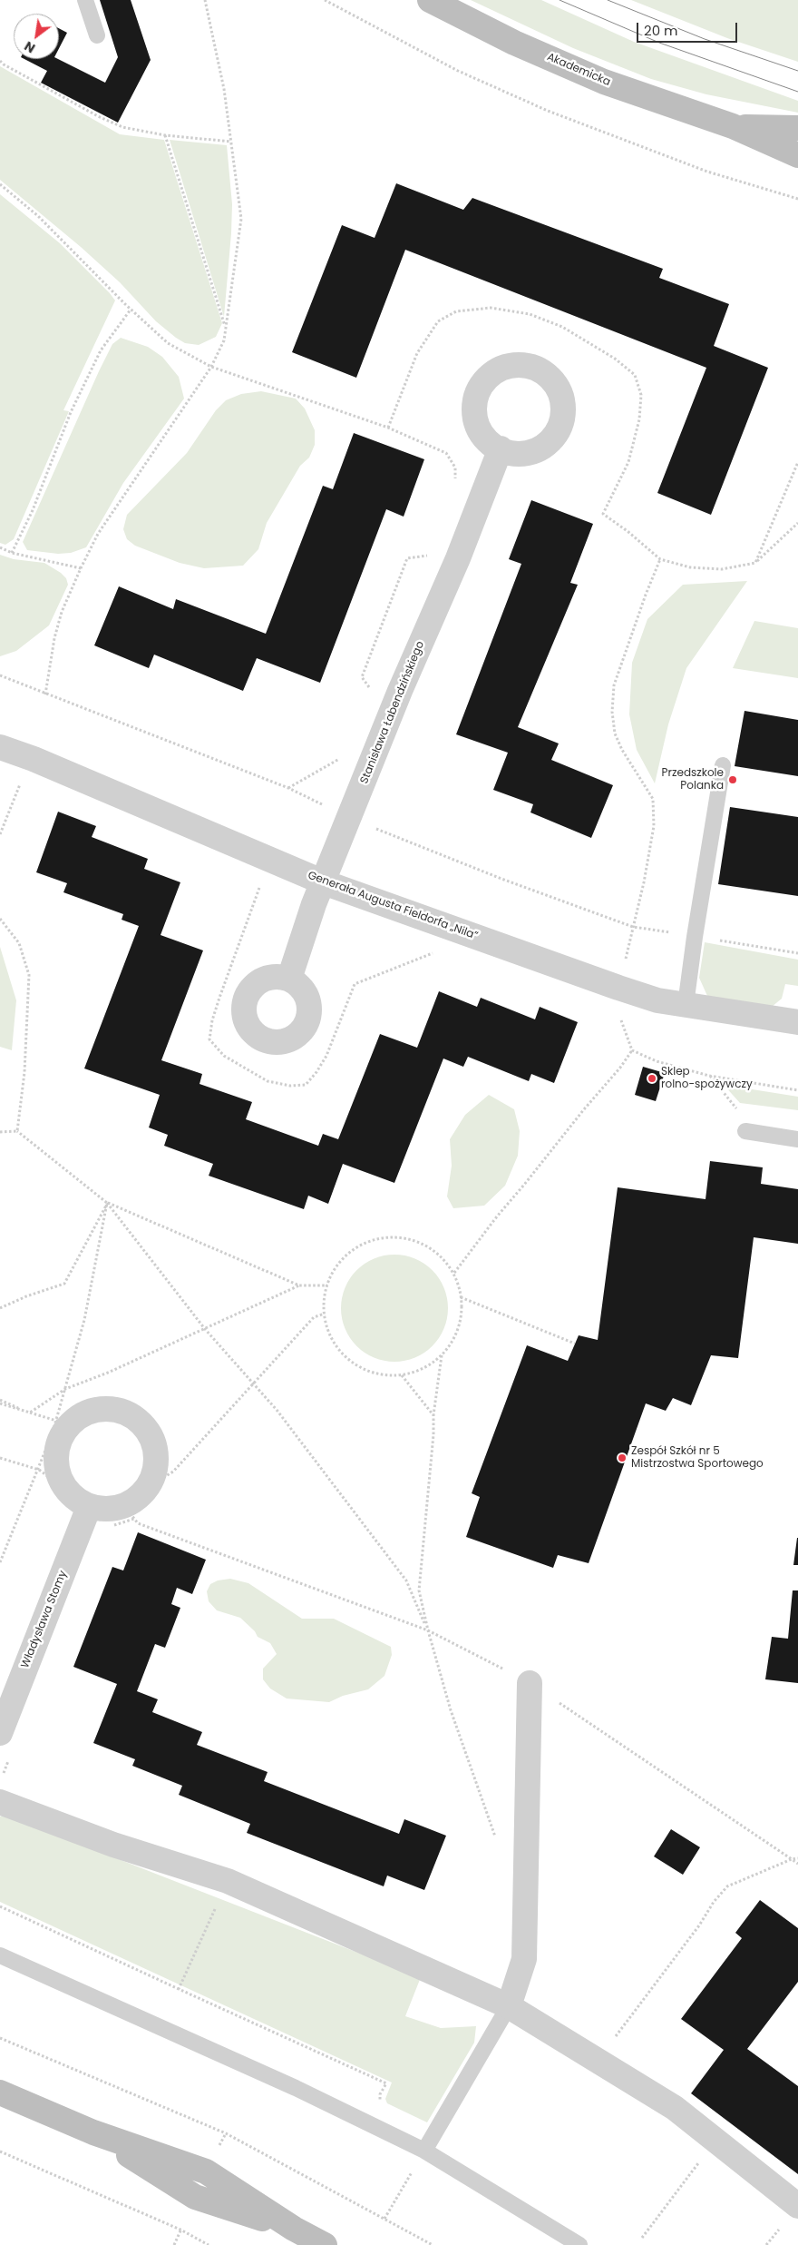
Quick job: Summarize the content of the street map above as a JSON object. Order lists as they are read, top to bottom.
{
  "streets": {
    "street": [
      "Akademicka",
      "Stanisława Łabendzińskiego",
      "Generała Augusta Fieldorfa „Nila”",
      "Władysława Stomy"
    ]
  },
  "crossings": [
    ["Stanisława Łabendzińskiego", "Generała Augusta Fieldorfa „Nila”"]
  ],
  "places": ["Przedszkole Polanka", "Sklep rolno-spożywczy", "Zespół Szkół nr 5 Mistrzostwa Sportowego"],
  "scale_bar": "20 m",
  "north": "bottom left"
}
